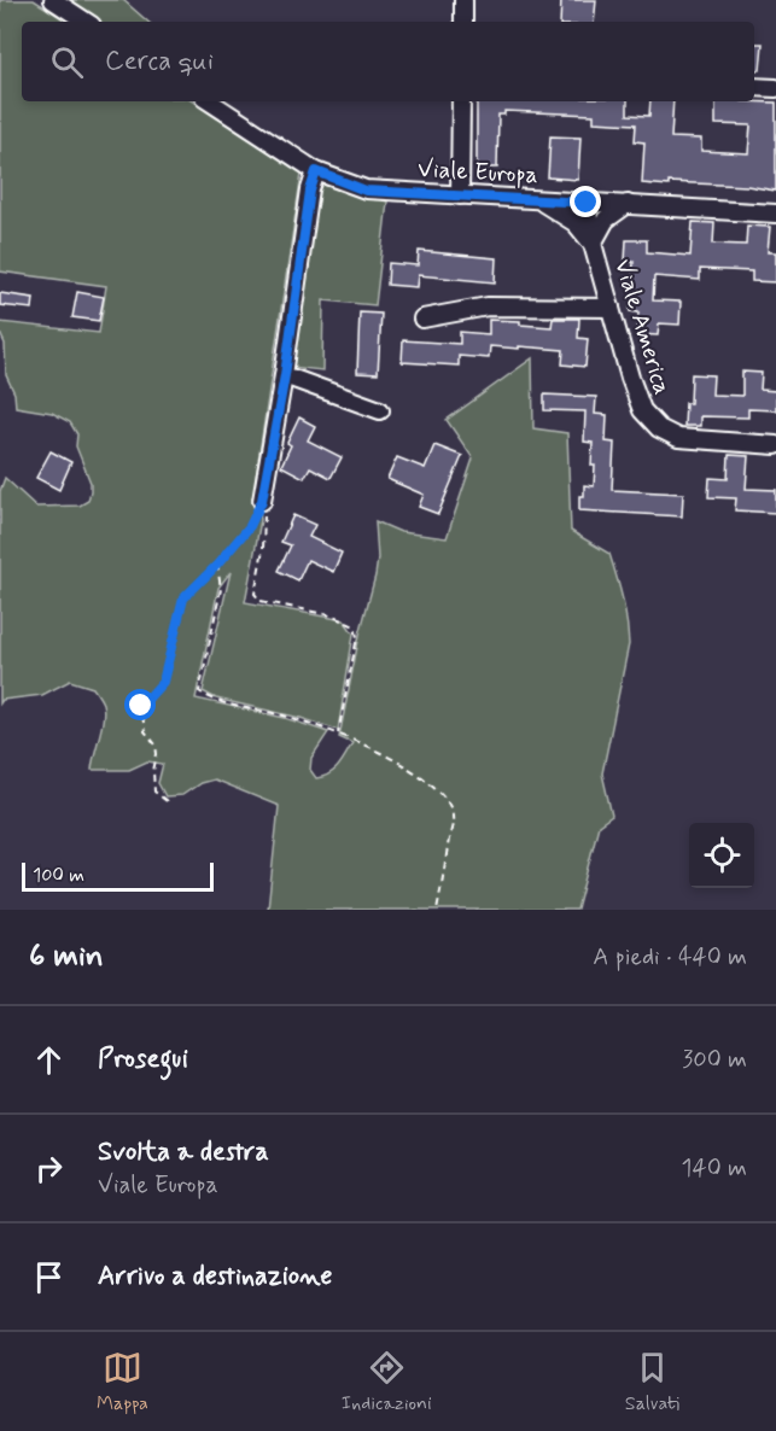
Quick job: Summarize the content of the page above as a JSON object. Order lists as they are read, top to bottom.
{
  "streets": {
    "street": ["Viale Europa", "Viale America"]
  },
  "crossings": [
    ["Viale Europa", "Viale America"]
  ],
  "scale_bar": "100 m",
  "page": {
    "search": "Cerca qui",
    "scale": "100 m",
    "heading": ["6 min", "A piedi · 440 m"],
    "list": [
      ["Prosegui", "300 m"],
      ["Svolta a destra", "Viale Europa", "140 m"],
      "Arrivo a destinazione"
    ],
    "nav": ["Mappa", "Indicazioni", "Salvati"]
  }
}
